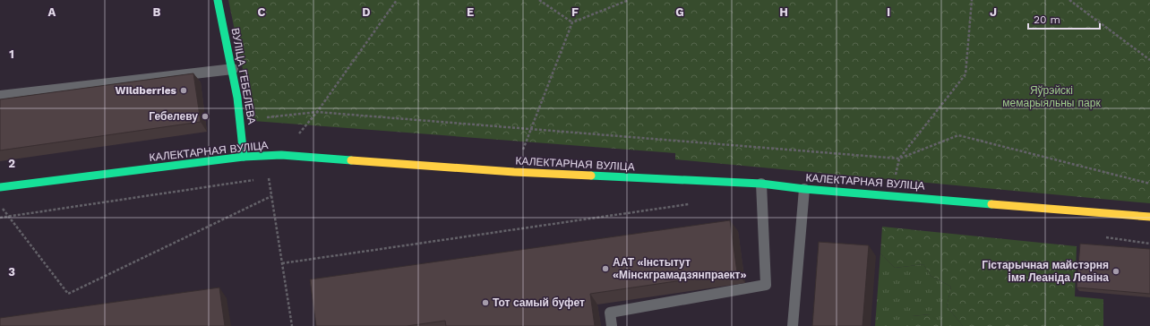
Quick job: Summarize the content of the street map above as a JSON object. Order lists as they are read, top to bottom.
{
  "streets": {
    "street": ["ВУЛІЦА ГЕБЕЛЕВА", "КАЛЕКТАРНАЯ ВУЛІЦА"]
  },
  "crossings": [
    ["ВУЛІЦА ГЕБЕЛЕВА", "КАЛЕКТАРНАЯ ВУЛІЦА"]
  ],
  "parks": ["Яўрэйскі мемарыяльны парк"],
  "places": [
    "Wildberries",
    "Гебелеву",
    "ААТ «Інстытут «Мінскграмадзянпраект»",
    "Гістарычная майстэрня імя Леаніда Левіна",
    "Тот самый буфет"
  ],
  "scale_bar": "20 m",
  "grid": {
    "columns": [
      "A",
      "B",
      "C",
      "D",
      "E",
      "F",
      "G",
      "H",
      "I",
      "J"
    ],
    "rows": ["1", "2", "3"]
  }
}
